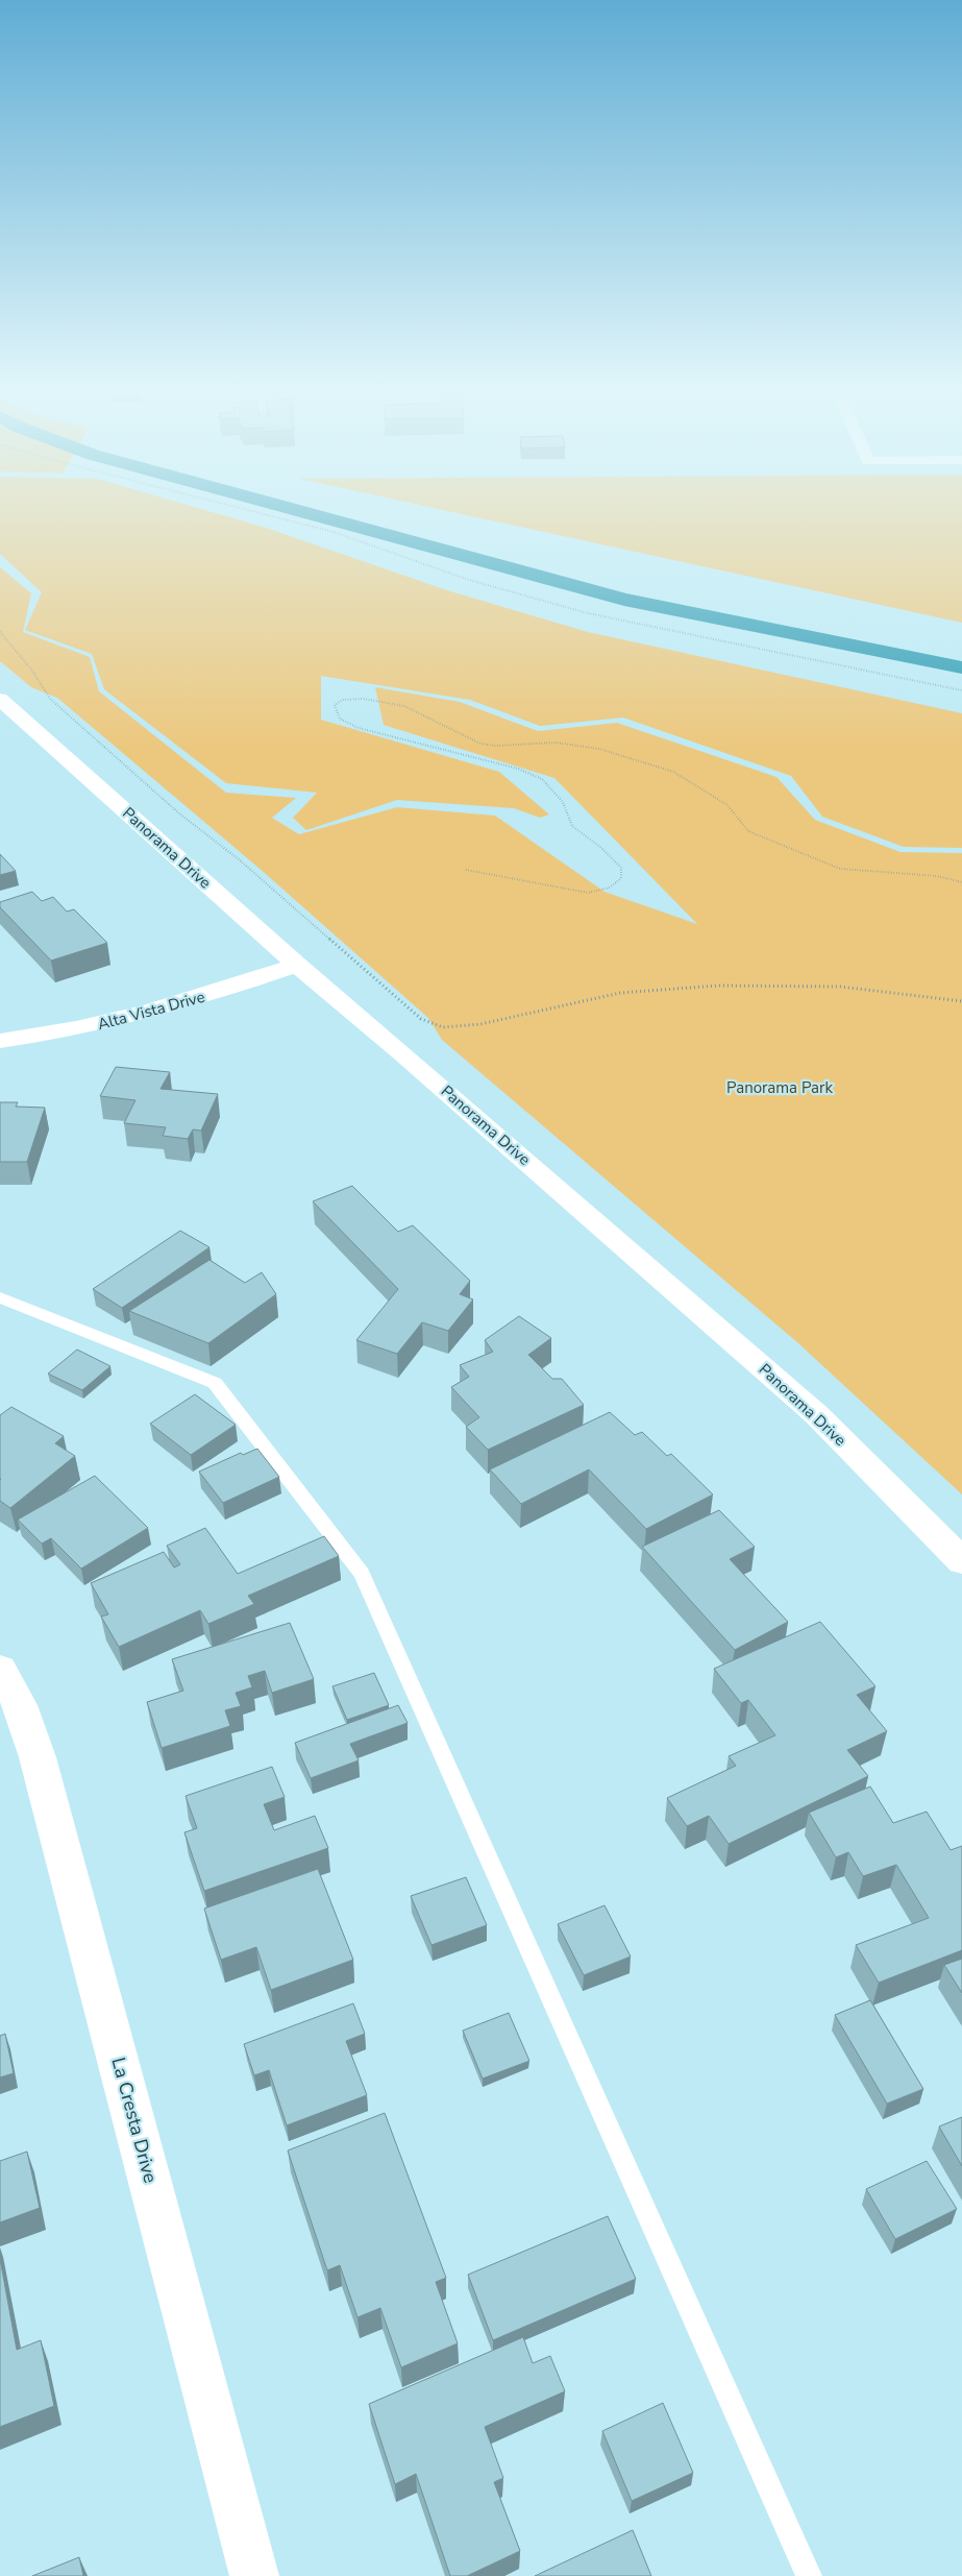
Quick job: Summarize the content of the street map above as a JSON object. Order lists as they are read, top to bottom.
{
  "streets": {
    "street": ["Panorama Drive", "Alta Vista Drive", "La Cresta Drive"]
  },
  "crossings": [
    ["Panorama Drive", "Alta Vista Drive"]
  ],
  "parks": ["Panorama Park"]
}
